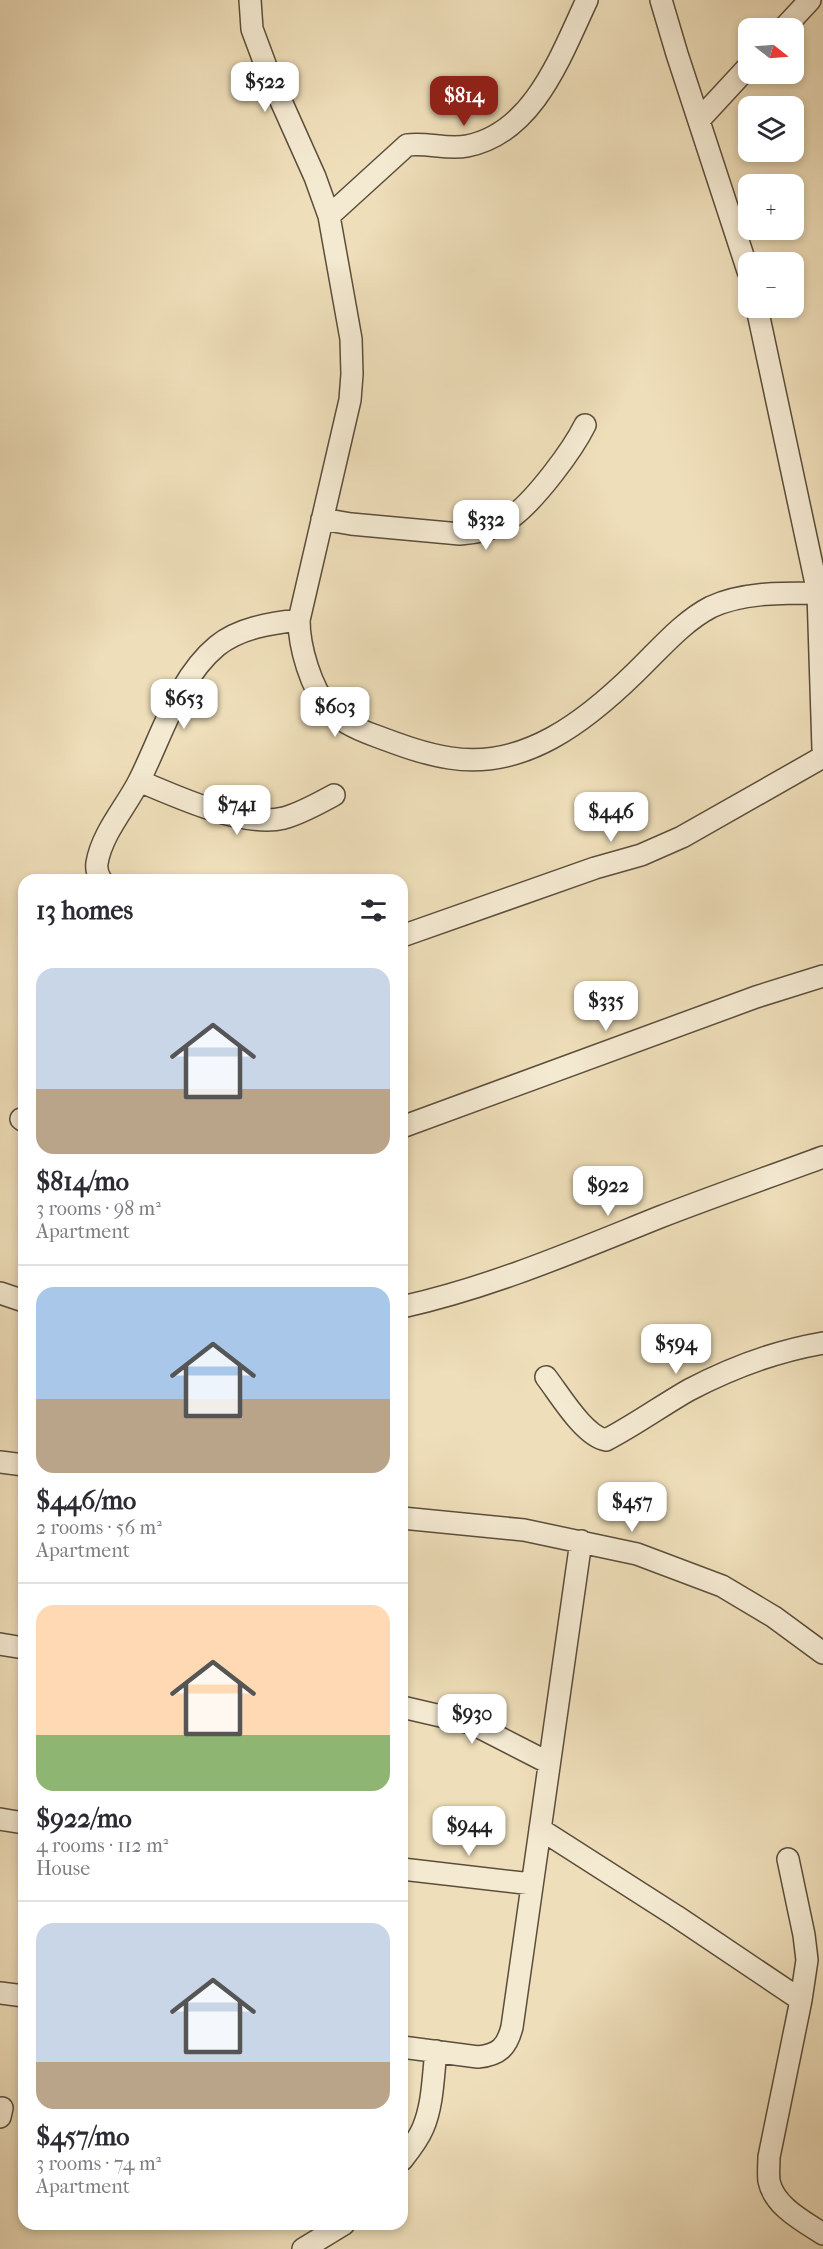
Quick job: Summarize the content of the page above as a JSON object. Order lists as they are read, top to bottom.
{
  "north": "right",
  "page": {
    "map_buttons": ["+", "−"],
    "price": [
      "$522",
      "$814",
      "$332",
      "$653",
      "$603",
      "$741",
      "$446",
      "$335",
      "$922",
      "$594",
      "$457",
      "$930",
      "$944"
    ],
    "heading": "13 homes",
    "list": [
      {
        "name": "$814/mo",
        "note": "3 rooms · 98 m² · Apartment"
      },
      {
        "name": "$446/mo",
        "note": "2 rooms · 56 m² · Apartment"
      },
      {
        "name": "$922/mo",
        "note": "4 rooms · 112 m² · House"
      },
      {
        "name": "$457/mo",
        "note": "3 rooms · 74 m² · Apartment"
      }
    ]
  }
}
